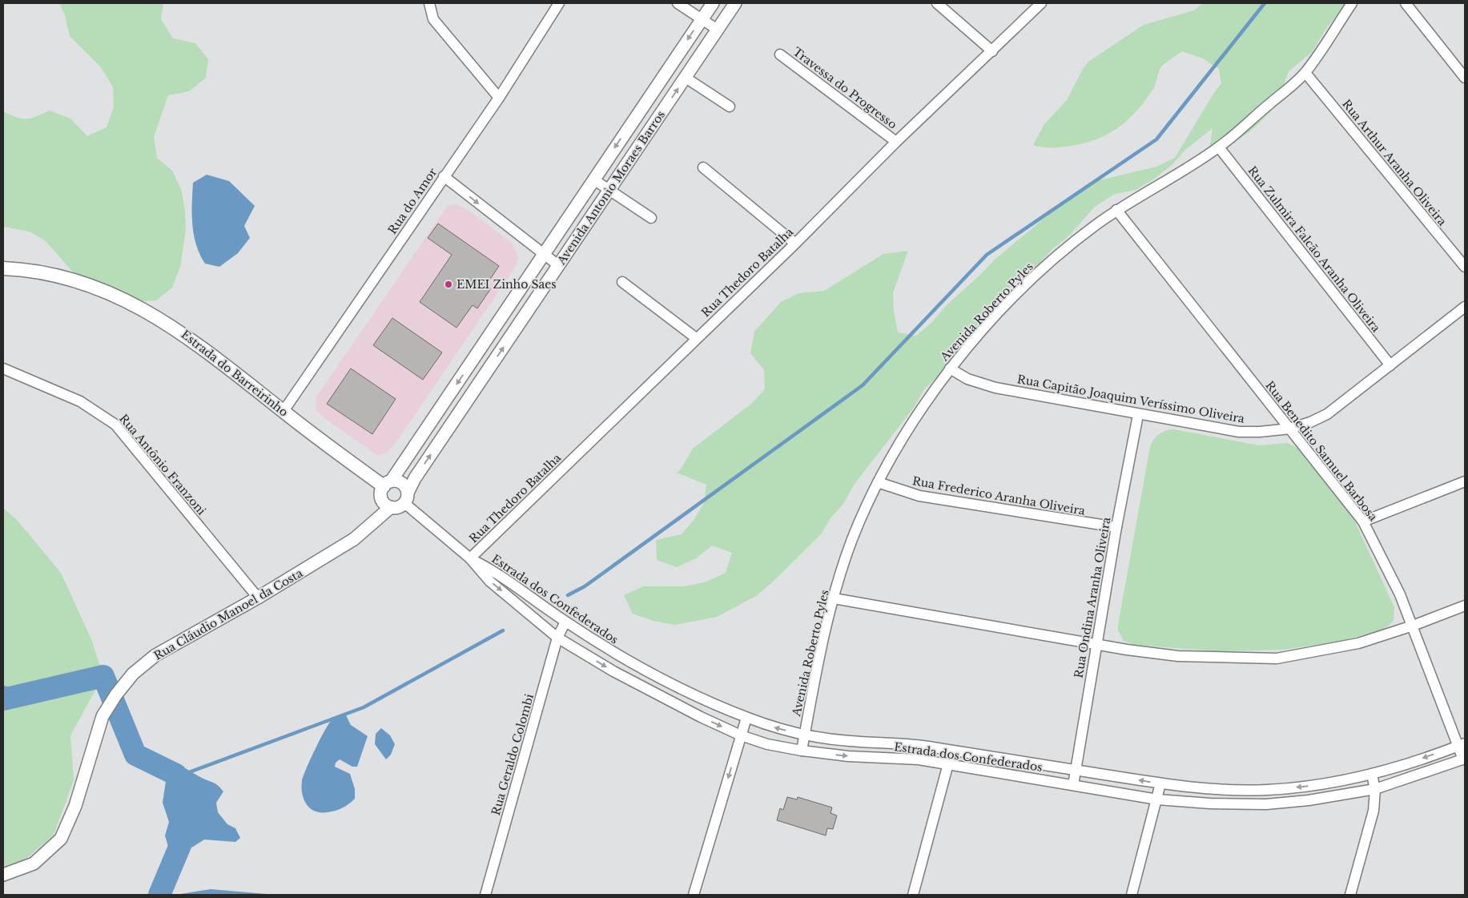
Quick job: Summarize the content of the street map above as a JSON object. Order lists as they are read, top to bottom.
{
  "streets": {
    "main road": ["Estrada do Barreirinho"],
    "street": [
      "Travessa do Progresso",
      "Rua Arthur Aranha Oliveira",
      "Avenida Antonio Moraes Barros",
      "Rua do Amor",
      "Rua Zulmira Falcão Aranha Oliveira",
      "Rua Thedoro Batalha",
      "Avenida Roberto Pyles",
      "Rua Capitão Joaquim Veríssimo Oliveira",
      "Rua Benedito Samuel Barbosa",
      "Rua Antônio Franzoni",
      "Rua Frederico Aranha Oliveira",
      "Rua Ondina Aranha Oliveira",
      "Estrada dos Confederados",
      "Rua Cláudio Manoel da Costa",
      "Rua Geraldo Colombi"
    ]
  },
  "crossings": [
    ["Travessa do Progresso", "Rua Thedoro Batalha"],
    ["Rua Arthur Aranha Oliveira", "Avenida Roberto Pyles"],
    ["Avenida Antonio Moraes Barros", "Estrada do Barreirinho"],
    ["Avenida Antonio Moraes Barros", "Estrada dos Confederados"],
    ["Avenida Antonio Moraes Barros", "Rua Cláudio Manoel da Costa"],
    ["Rua do Amor", "Estrada do Barreirinho"],
    ["Rua Zulmira Falcão Aranha Oliveira", "Avenida Roberto Pyles"],
    ["Rua Zulmira Falcão Aranha Oliveira", "Rua Capitão Joaquim Veríssimo Oliveira"],
    ["Rua Thedoro Batalha", "Estrada dos Confederados"],
    ["Avenida Roberto Pyles", "Rua Capitão Joaquim Veríssimo Oliveira"],
    ["Avenida Roberto Pyles", "Rua Benedito Samuel Barbosa"],
    ["Avenida Roberto Pyles", "Rua Frederico Aranha Oliveira"],
    ["Avenida Roberto Pyles", "Estrada dos Confederados"],
    ["Estrada do Barreirinho", "Estrada dos Confederados"],
    ["Estrada do Barreirinho", "Rua Cláudio Manoel da Costa"],
    ["Rua Capitão Joaquim Veríssimo Oliveira", "Rua Benedito Samuel Barbosa"],
    ["Rua Capitão Joaquim Veríssimo Oliveira", "Rua Ondina Aranha Oliveira"],
    ["Rua Benedito Samuel Barbosa", "Estrada dos Confederados"],
    ["Rua Antônio Franzoni", "Rua Cláudio Manoel da Costa"],
    ["Rua Frederico Aranha Oliveira", "Rua Ondina Aranha Oliveira"],
    ["Rua Ondina Aranha Oliveira", "Estrada dos Confederados"],
    ["Estrada dos Confederados", "Rua Cláudio Manoel da Costa"],
    ["Estrada dos Confederados", "Rua Geraldo Colombi"]
  ],
  "places": ["EMEI Zinho Saes"]
}
